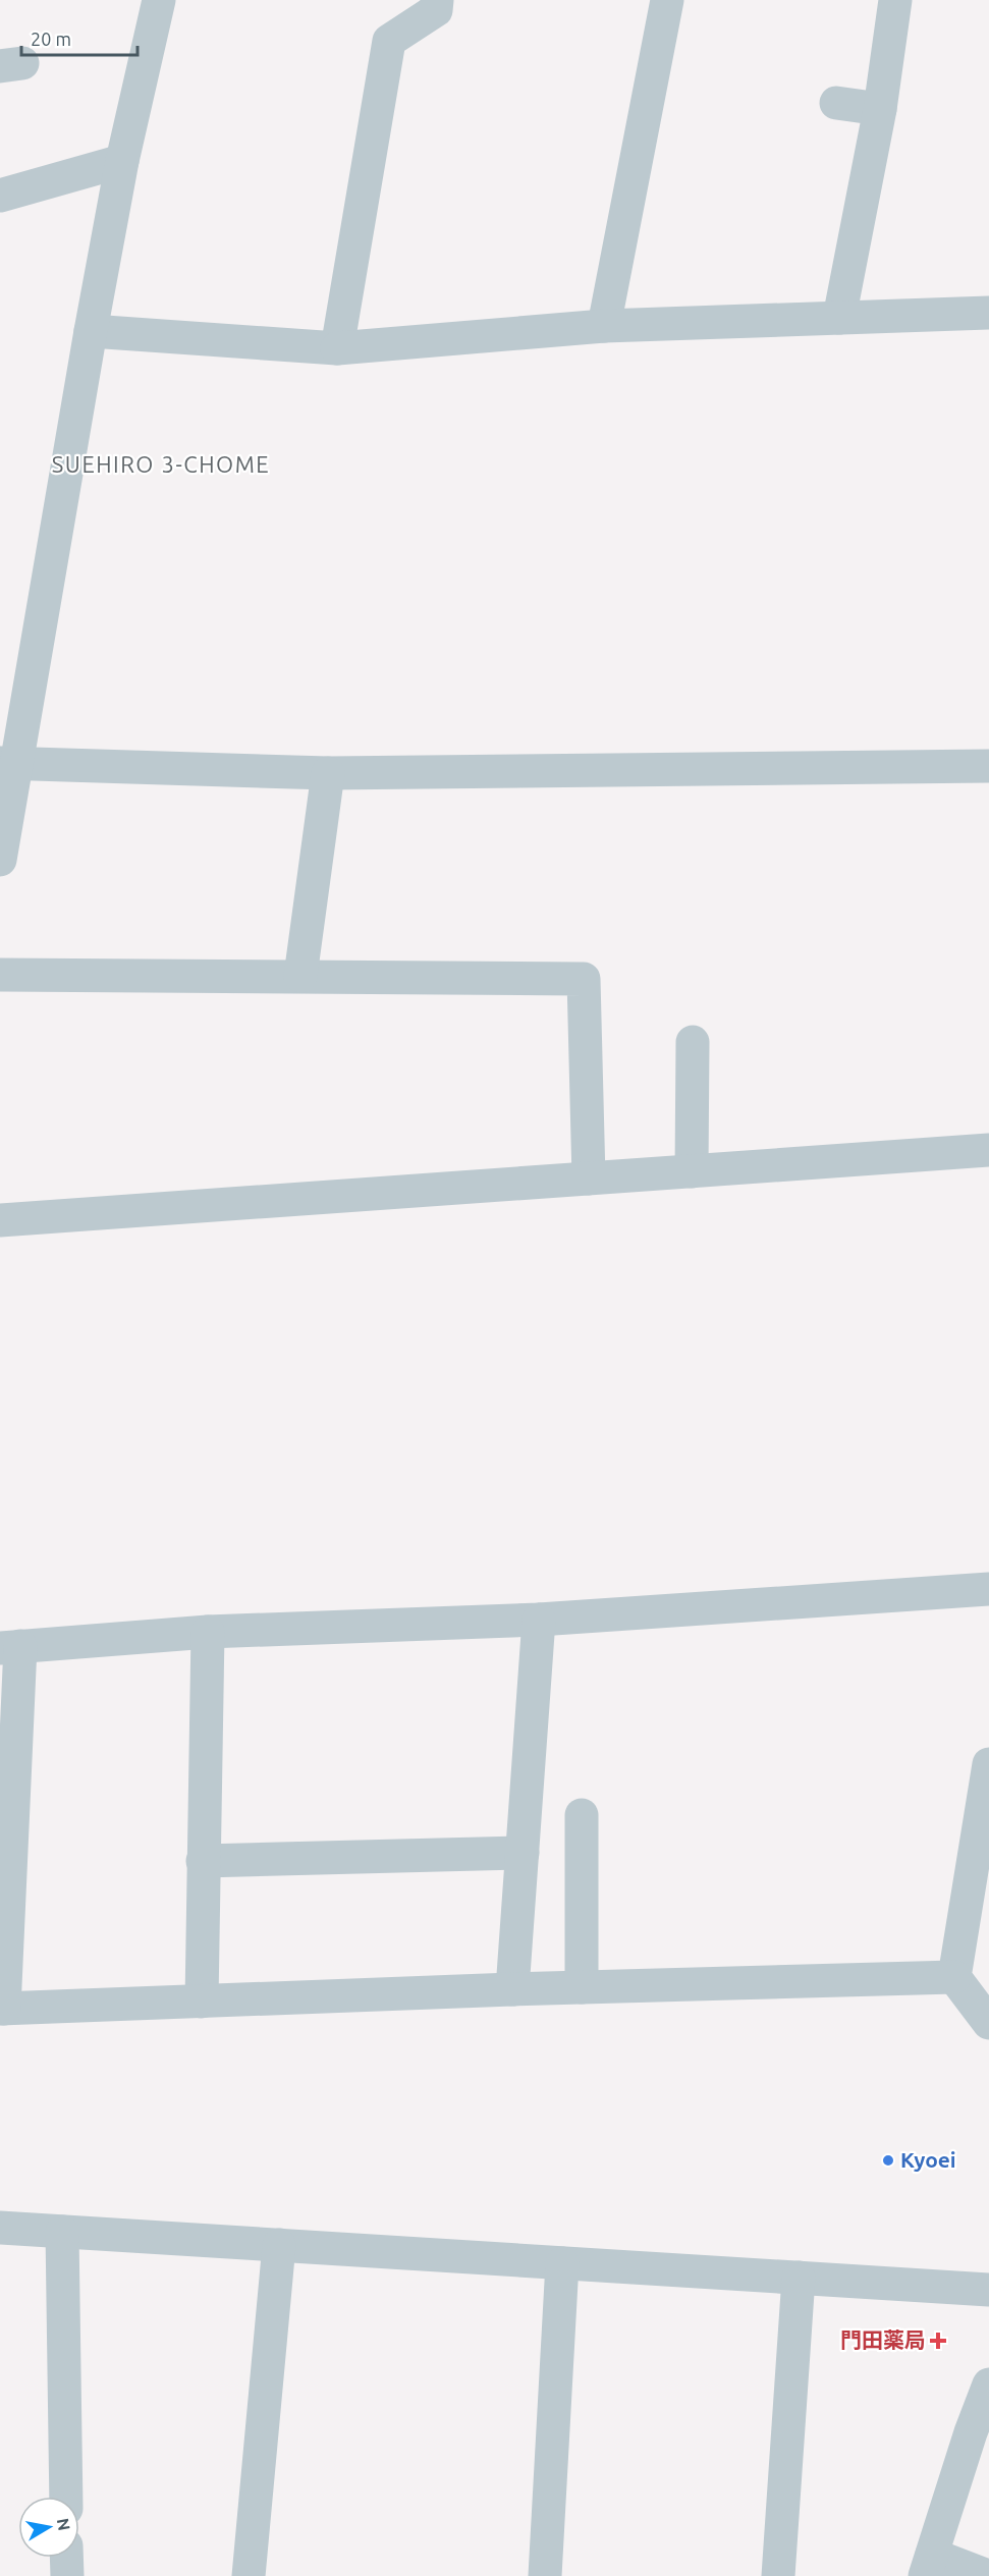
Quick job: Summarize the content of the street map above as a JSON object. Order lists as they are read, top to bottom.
{
  "districts": ["SUEHIRO 3-CHOME"],
  "places": {
    "other": ["Kyoei"],
    "health": ["門田薬局"]
  },
  "scale_bar": "20 m",
  "north": "right"
}
